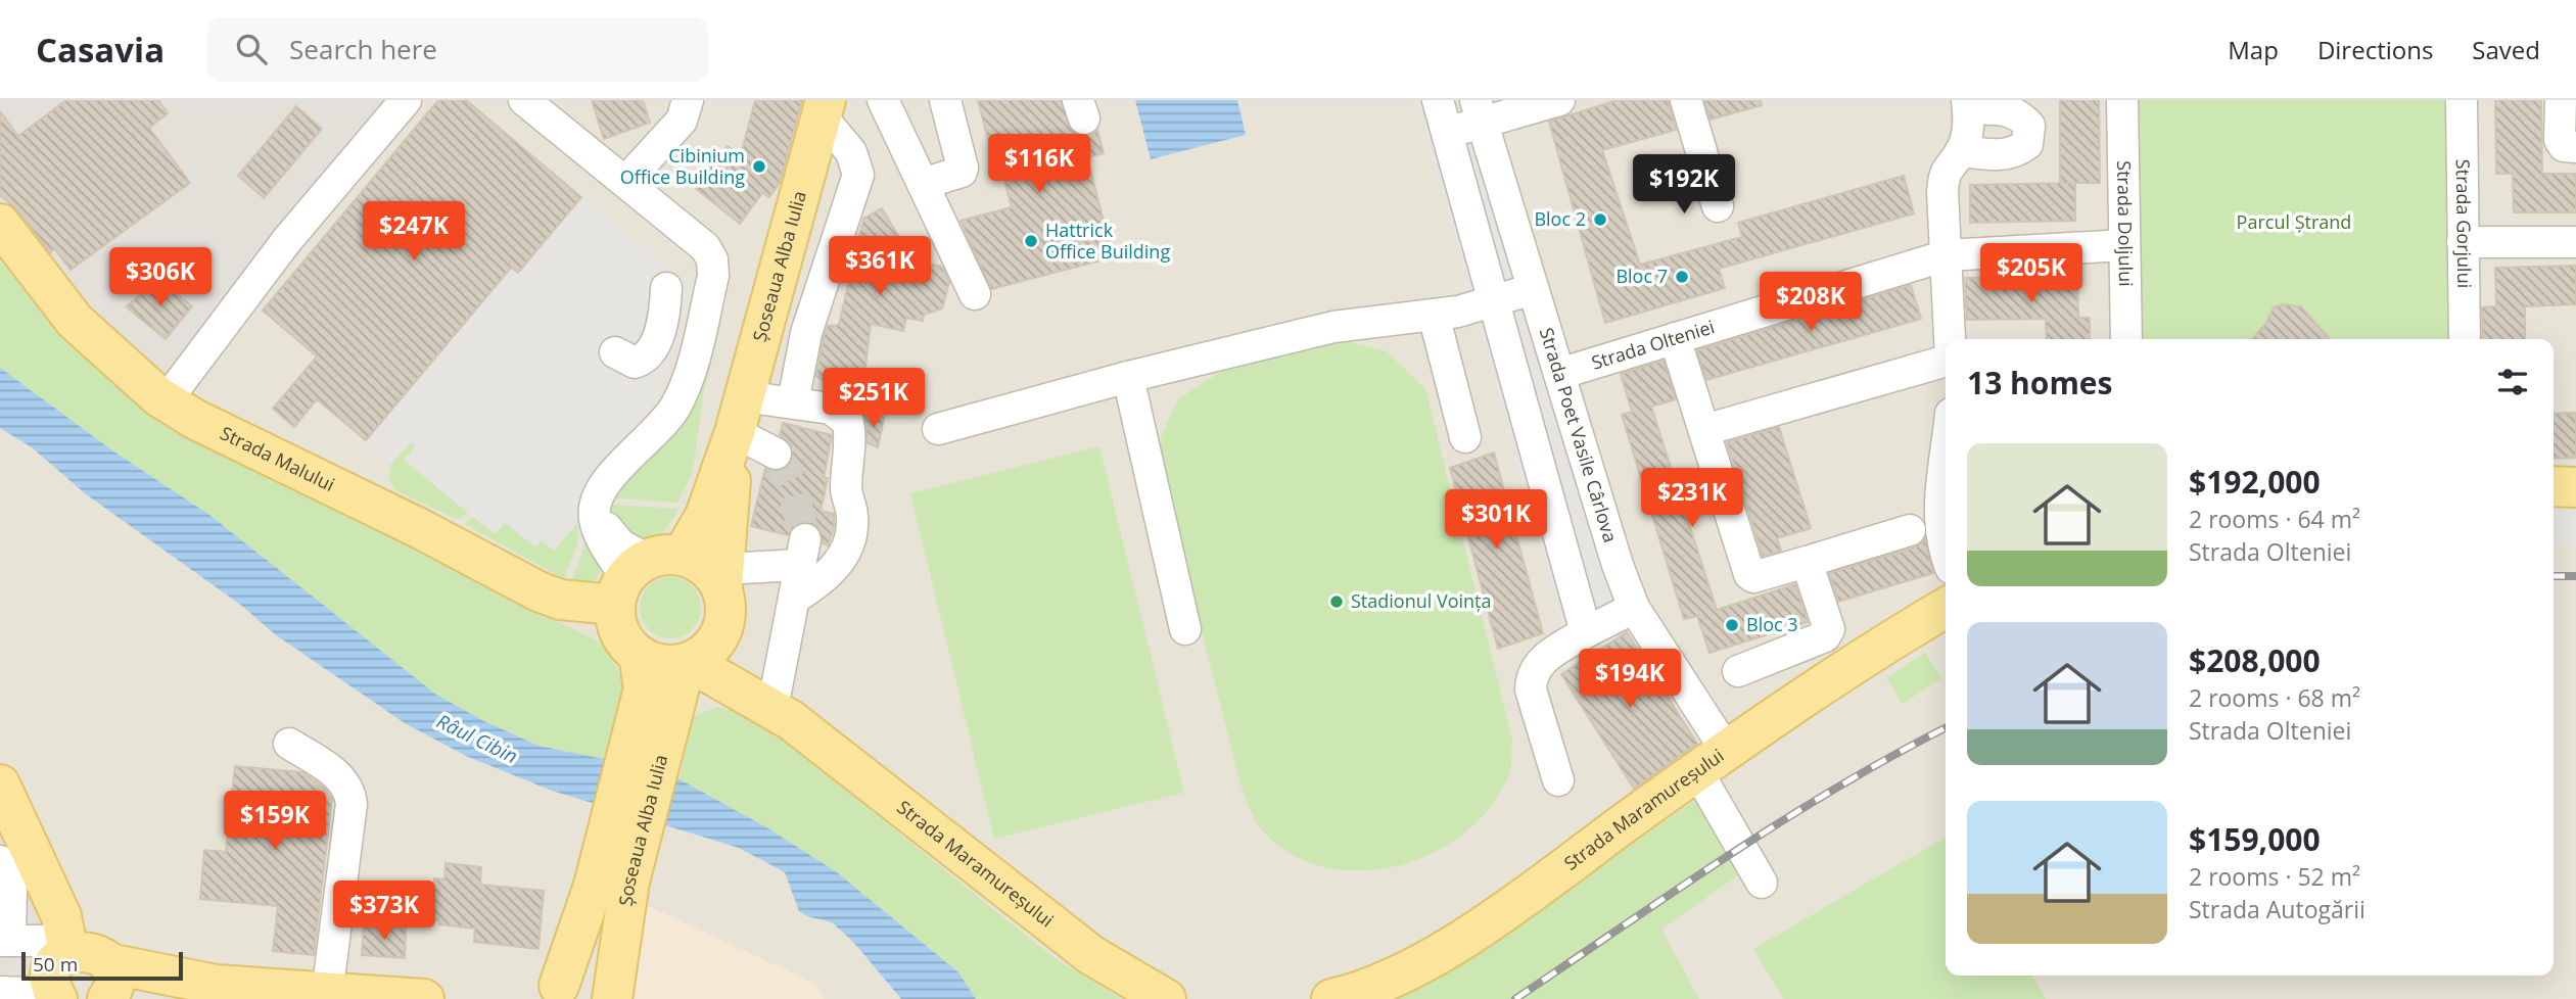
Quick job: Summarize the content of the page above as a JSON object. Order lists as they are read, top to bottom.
{
  "streets": {
    "main road": ["Șoseaua Alba Iulia", "Strada Malului", "Strada Maramureșului"],
    "street": [
      "Strada Doljului",
      "Strada Gorjului",
      "Strada Olteniei",
      "Strada Poet Vasile Cârlova"
    ]
  },
  "crossings": [
    ["Strada Doljului", "Strada Olteniei"],
    ["Șoseaua Alba Iulia", "Strada Malului"],
    ["Șoseaua Alba Iulia", "Strada Maramureșului"],
    ["Strada Olteniei", "Strada Poet Vasile Cârlova"],
    ["Strada Poet Vasile Cârlova", "Strada Maramureșului"],
    ["Strada Malului", "Strada Maramureșului"]
  ],
  "water": ["Râul Cibin"],
  "parks": ["Parcul Ștrand"],
  "places": [
    "Cibinium Office Building",
    "Bloc 2",
    "Hattrick Office Building",
    "Bloc 7",
    "Stadionul Voința",
    "Bloc 3"
  ],
  "scale_bar": "50 m",
  "page": {
    "header": "Casavia",
    "search": "Search here",
    "nav": ["Map", "Directions", "Saved"],
    "price": [
      "$116K",
      "$192K",
      "$247K",
      "$361K",
      "$205K",
      "$306K",
      "$208K",
      "$251K",
      "$231K",
      "$301K",
      "$194K",
      "$159K",
      "$373K"
    ],
    "heading": "13 homes",
    "list": [
      {
        "name": "$192,000",
        "note": "2 rooms · 64 m² · Strada Olteniei"
      },
      {
        "name": "$208,000",
        "note": "2 rooms · 68 m² · Strada Olteniei"
      },
      {
        "name": "$159,000",
        "note": "2 rooms · 52 m² · Strada Autogării"
      }
    ],
    "scale": "50 m"
  }
}
